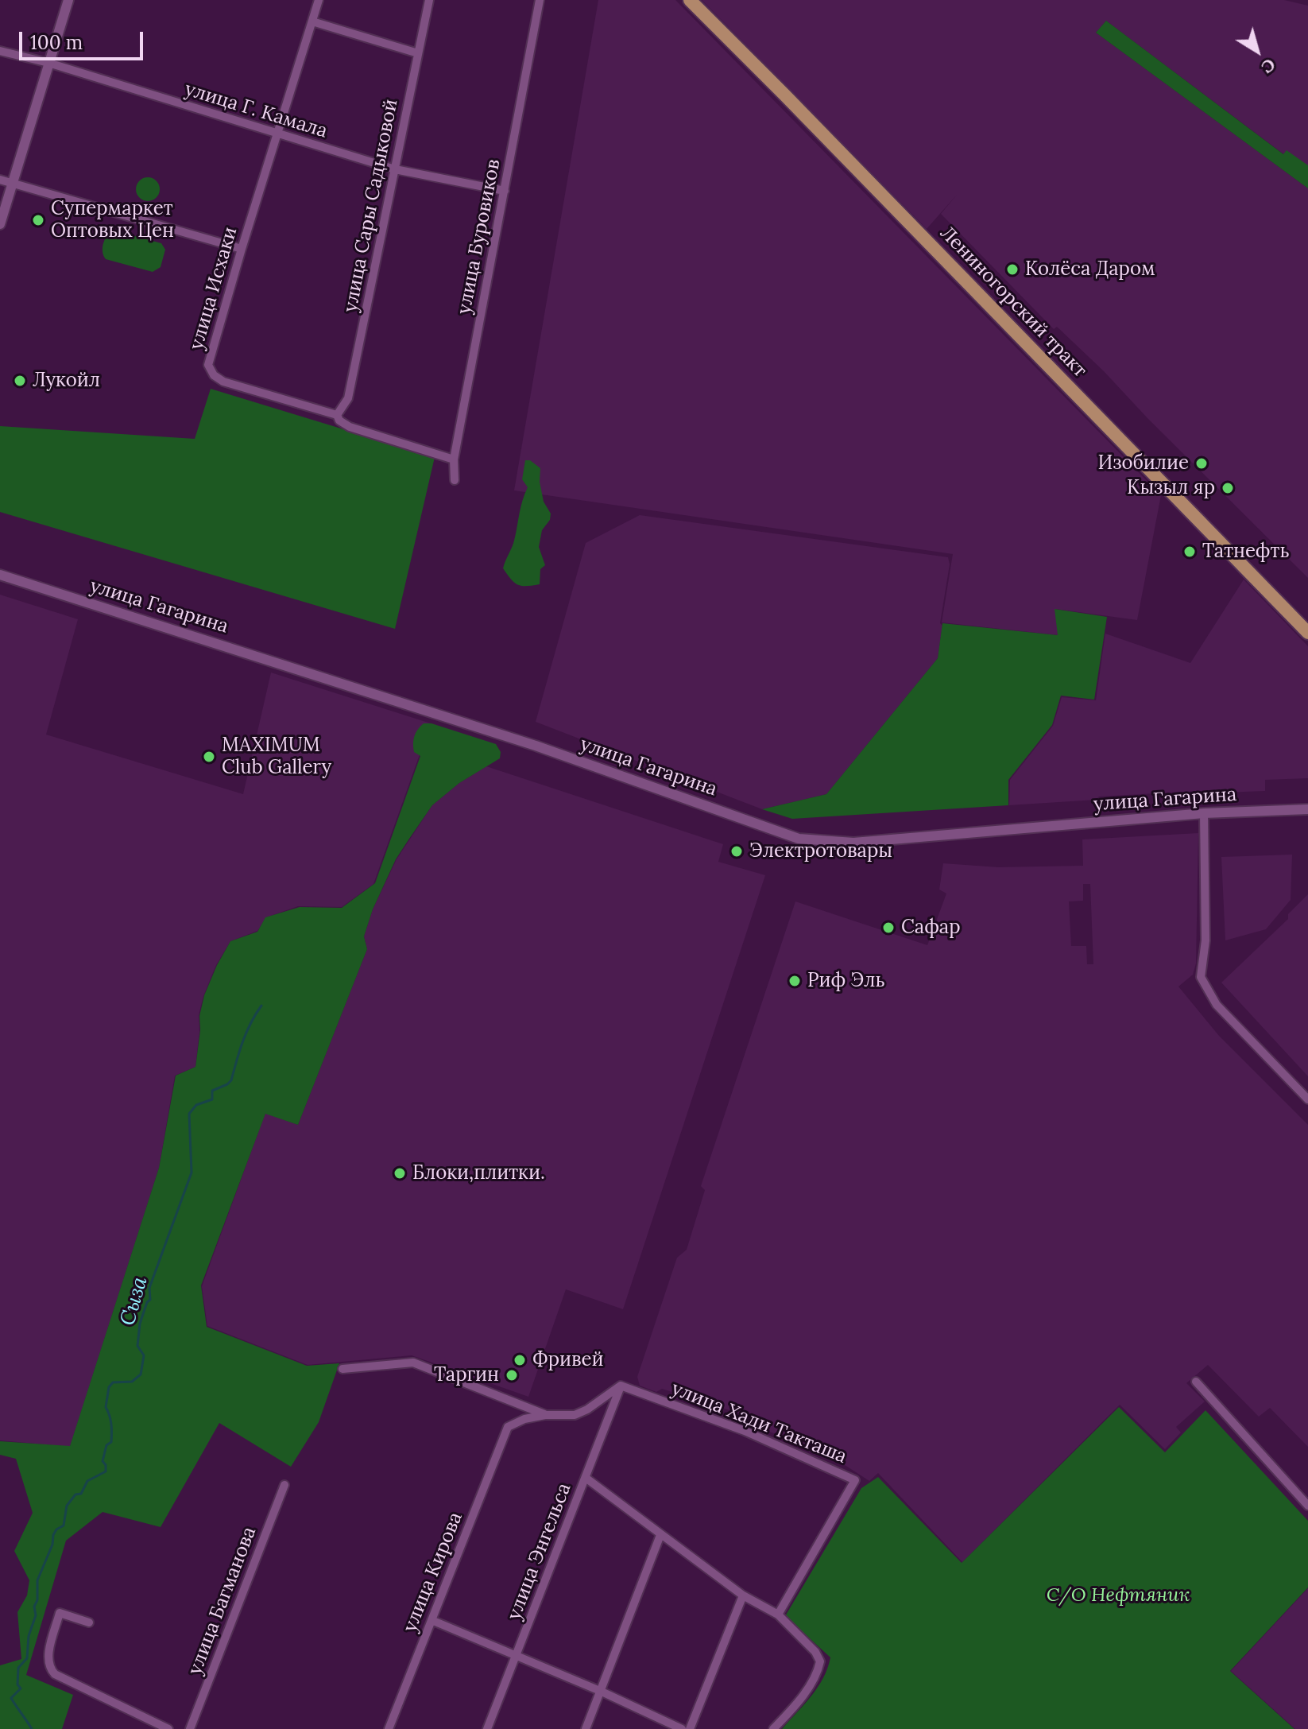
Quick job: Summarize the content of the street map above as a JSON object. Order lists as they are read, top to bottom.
{
  "streets": {
    "main road": ["Лениногорский тракт"],
    "street": [
      "улица Г. Камала",
      "улица Сары Садыковой",
      "улица Буровиков",
      "улица Исхаки",
      "улица Гагарина",
      "улица Хади Такташа",
      "улица Энгельса",
      "улица Кирова",
      "улица Багманова"
    ]
  },
  "crossings": [
    ["улица Г. Камала", "улица Сары Садыковой"],
    ["улица Г. Камала", "улица Буровиков"],
    ["улица Г. Камала", "улица Исхаки"],
    ["улица Сары Садыковой", "улица Исхаки"],
    ["улица Буровиков", "улица Исхаки"],
    ["улица Хади Такташа", "улица Энгельса"]
  ],
  "water": ["Сыза"],
  "parks": ["С/О Нефтяник"],
  "places": [
    "Супермаркет Оптовых Цен",
    "Колёса Даром",
    "Лукойл",
    "Изобилие",
    "Кызыл яр",
    "Татнефть",
    "MAXIMUM Club Gallery",
    "Электротовары",
    "Сафар",
    "Риф Эль",
    "Блоки,плитки.",
    "Фривей",
    "Таргин"
  ],
  "scale_bar": "100 m",
  "north": "bottom right"
}
